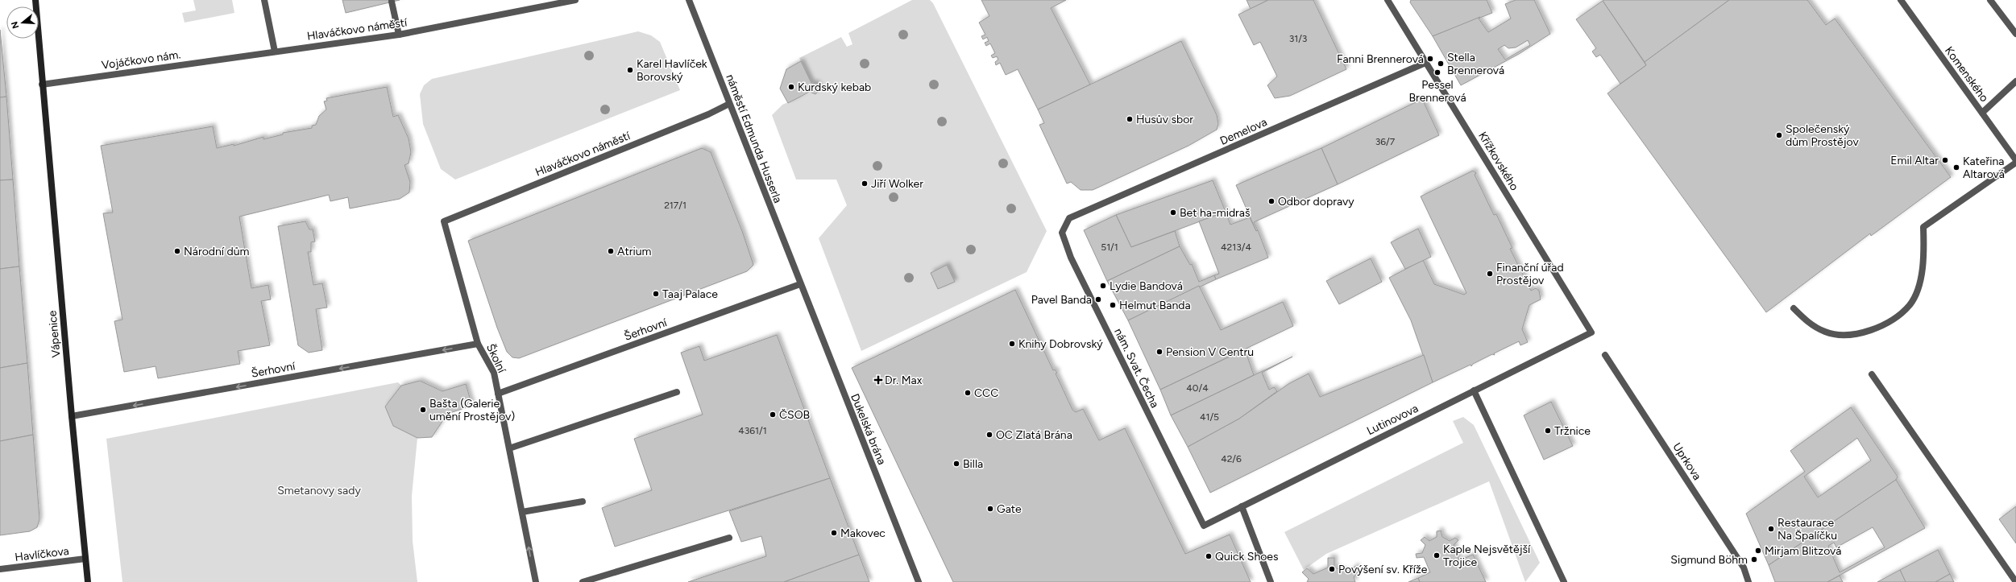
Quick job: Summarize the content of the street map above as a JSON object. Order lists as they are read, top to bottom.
{
  "streets": {
    "main road": ["Vápenice"],
    "street": [
      "Hlaváčkovo náměstí",
      "Vojáčkovo nám.",
      "Komenského",
      "Demelova",
      "náměstí Edmunda Husserla",
      "Křížkovského",
      "Šerhovní",
      "Školní",
      "nám. Svat. Čecha",
      "Lutinovova",
      "Dukelská brána",
      "Uprkova",
      "Havlíčkova"
    ]
  },
  "crossings": [
    ["Hlaváčkovo náměstí", "Vojáčkovo nám."],
    ["Hlaváčkovo náměstí", "náměstí Edmunda Husserla"],
    ["Hlaváčkovo náměstí", "Školní"],
    ["Vojáčkovo nám.", "Vápenice"],
    ["Demelova", "Křížkovského"],
    ["Demelova", "nám. Svat. Čecha"],
    ["náměstí Edmunda Husserla", "Šerhovní"],
    ["náměstí Edmunda Husserla", "Dukelská brána"],
    ["Křížkovského", "Lutinovova"],
    ["Šerhovní", "Vápenice"],
    ["Šerhovní", "Školní"],
    ["Šerhovní", "Dukelská brána"],
    ["Vápenice", "Havlíčkova"],
    ["nám. Svat. Čecha", "Lutinovova"]
  ],
  "one_way": ["Šerhovní"],
  "parks": ["Smetanovy sady"],
  "places": {
    "other": [
      "Fanni Brennerová",
      "Stella Brennerová",
      "Karel Havlíček Borovský",
      "Pessel Brennerová",
      "Kurdský kebab",
      "Husův sbor",
      "Společenský dům Prostějov",
      "Emil Altar",
      "Kateřina Altarová",
      "Jiří Wolker",
      "Odbor dopravy",
      "Bet ha-midraš",
      "Národní dům",
      "Atrium",
      "Finanční úřad Prostějov",
      "Lydie Bandová",
      "Taaj Palace",
      "Pavel Banda",
      "Helmut Banda",
      "Knihy Dobrovský",
      "Pension V Centru",
      "CCC",
      "Bašta (Galerie umění Prostějov)",
      "ČSOB",
      "Tržnice",
      "OC Zlatá Brána",
      "Billa",
      "Gate",
      "Restaurace Na Špalíčku",
      "Makovec",
      "Mirjam Blitzová",
      "Kaple Nejsvětější Trojice",
      "Quick Shoes",
      "Sigmund Böhm",
      "Povýšení sv. Kříže"
    ],
    "health": ["Dr. Max"]
  },
  "house_numbers": [
    "31/3",
    "36/7",
    "217/1",
    "51/1",
    "4213/4",
    "40/4",
    "41/5",
    "4361/1",
    "42/6"
  ],
  "north": "left"
}
